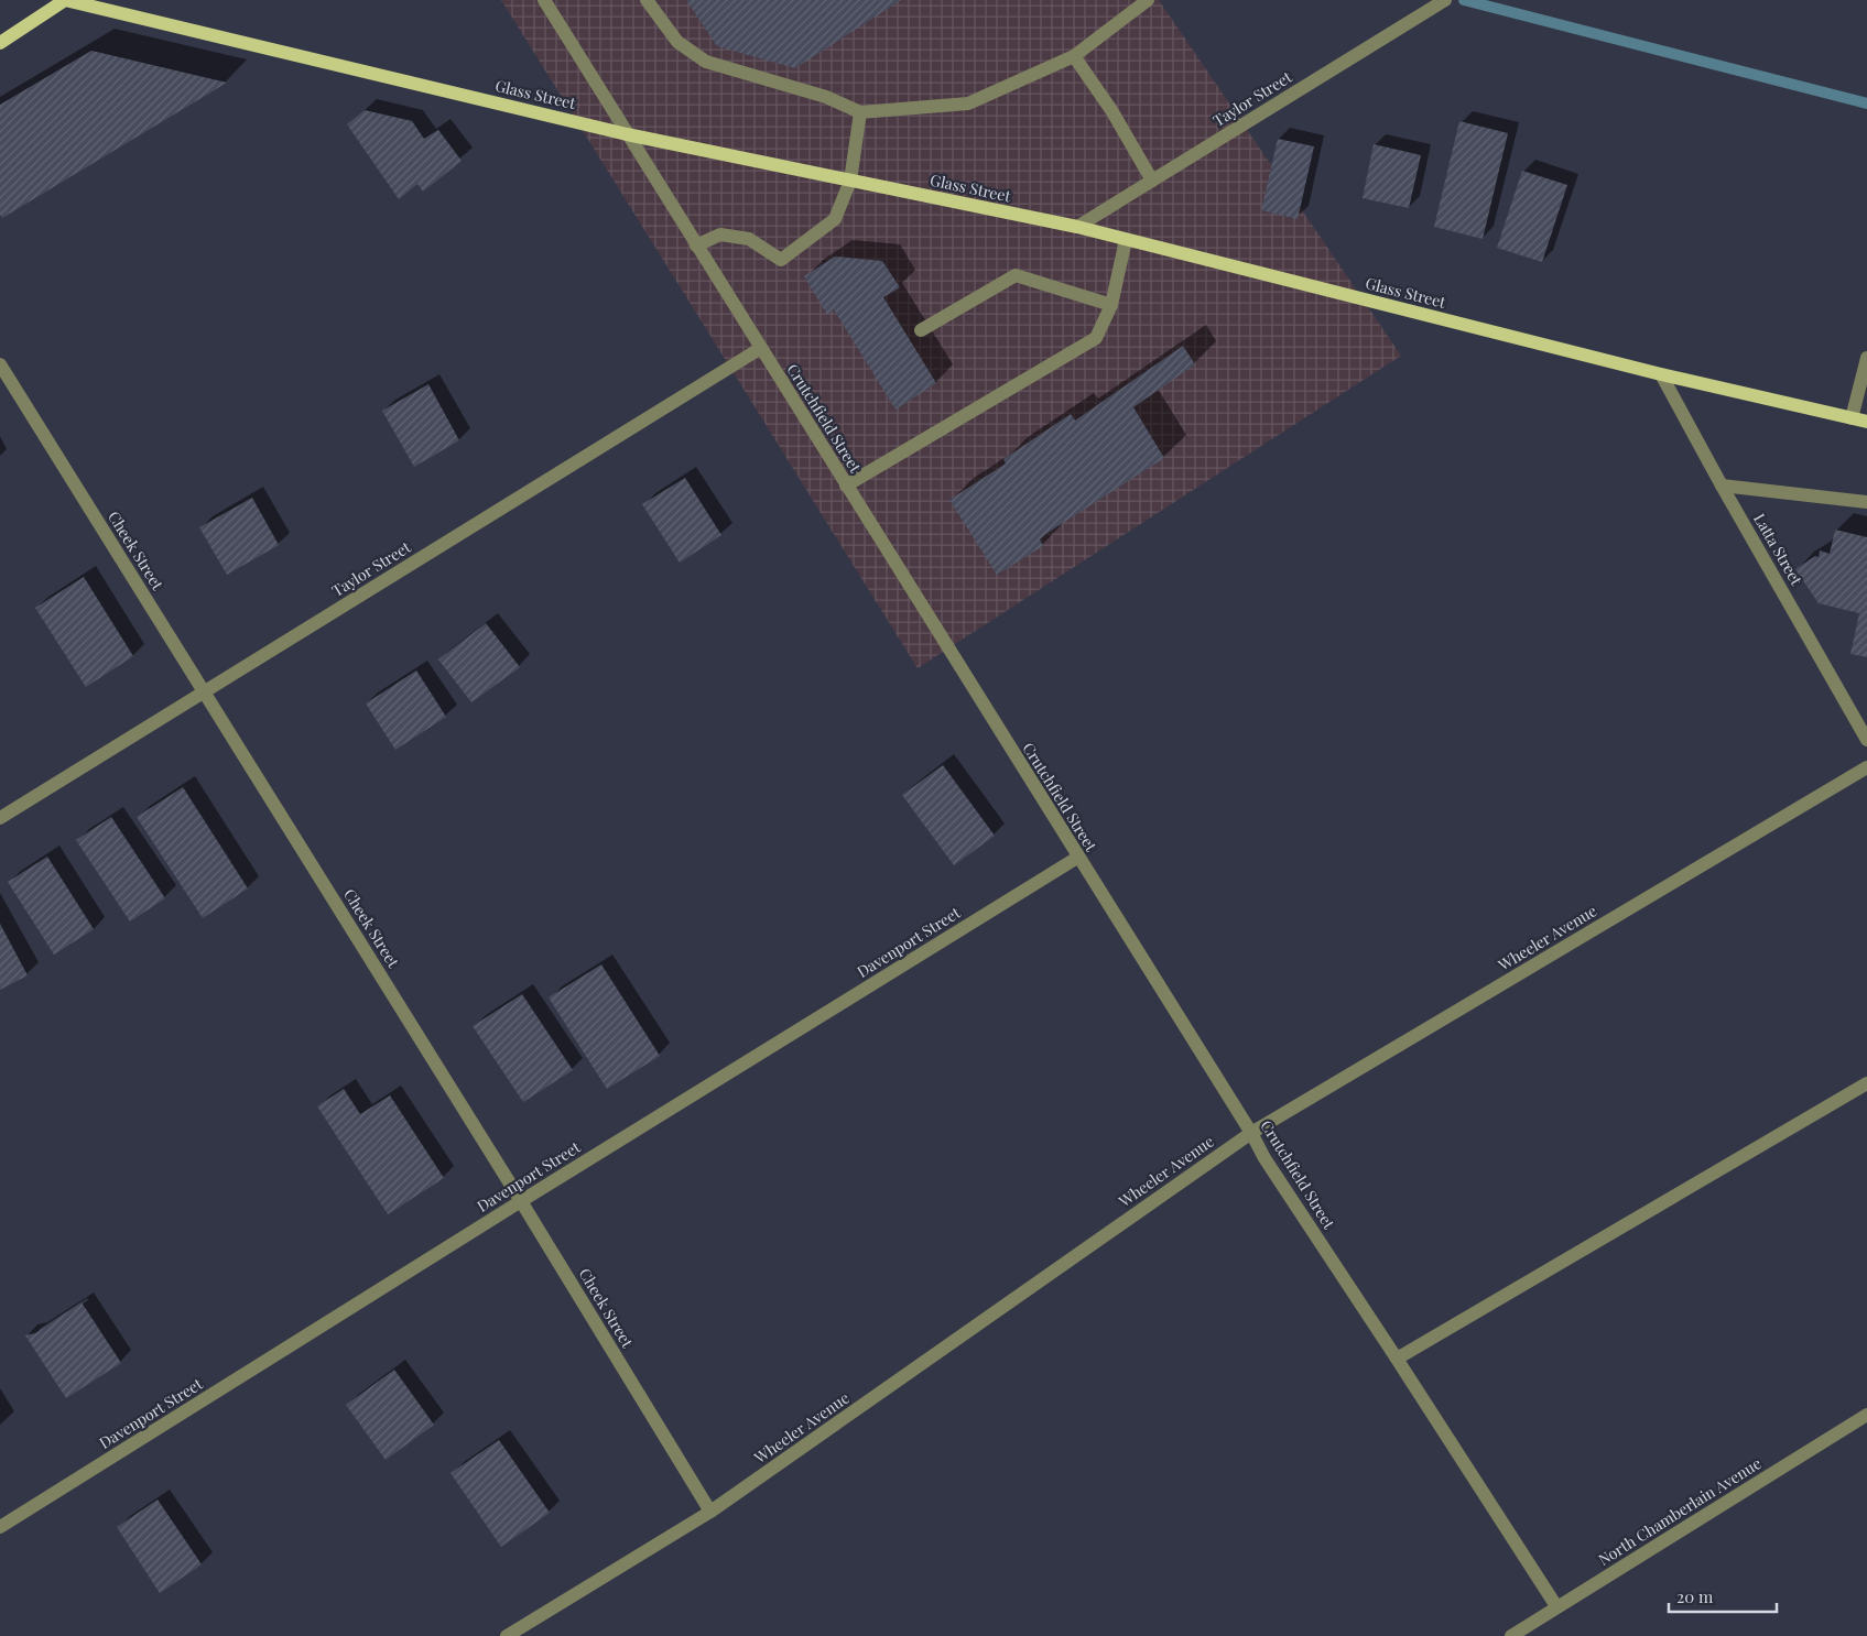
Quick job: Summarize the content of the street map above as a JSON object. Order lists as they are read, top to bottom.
{
  "streets": {
    "main road": ["Glass Street"],
    "street": [
      "Taylor Street",
      "Crutchfield Street",
      "Latta Street",
      "Cheek Street",
      "Wheeler Avenue",
      "Davenport Street",
      "North Chamberlain Avenue"
    ]
  },
  "crossings": [
    ["Glass Street", "Taylor Street"],
    ["Glass Street", "Crutchfield Street"],
    ["Glass Street", "Latta Street"],
    ["Taylor Street", "Crutchfield Street"],
    ["Taylor Street", "Cheek Street"],
    ["Crutchfield Street", "Wheeler Avenue"],
    ["Crutchfield Street", "Davenport Street"],
    ["Crutchfield Street", "North Chamberlain Avenue"],
    ["Cheek Street", "Wheeler Avenue"],
    ["Cheek Street", "Davenport Street"]
  ],
  "scale_bar": "20 m"
}
